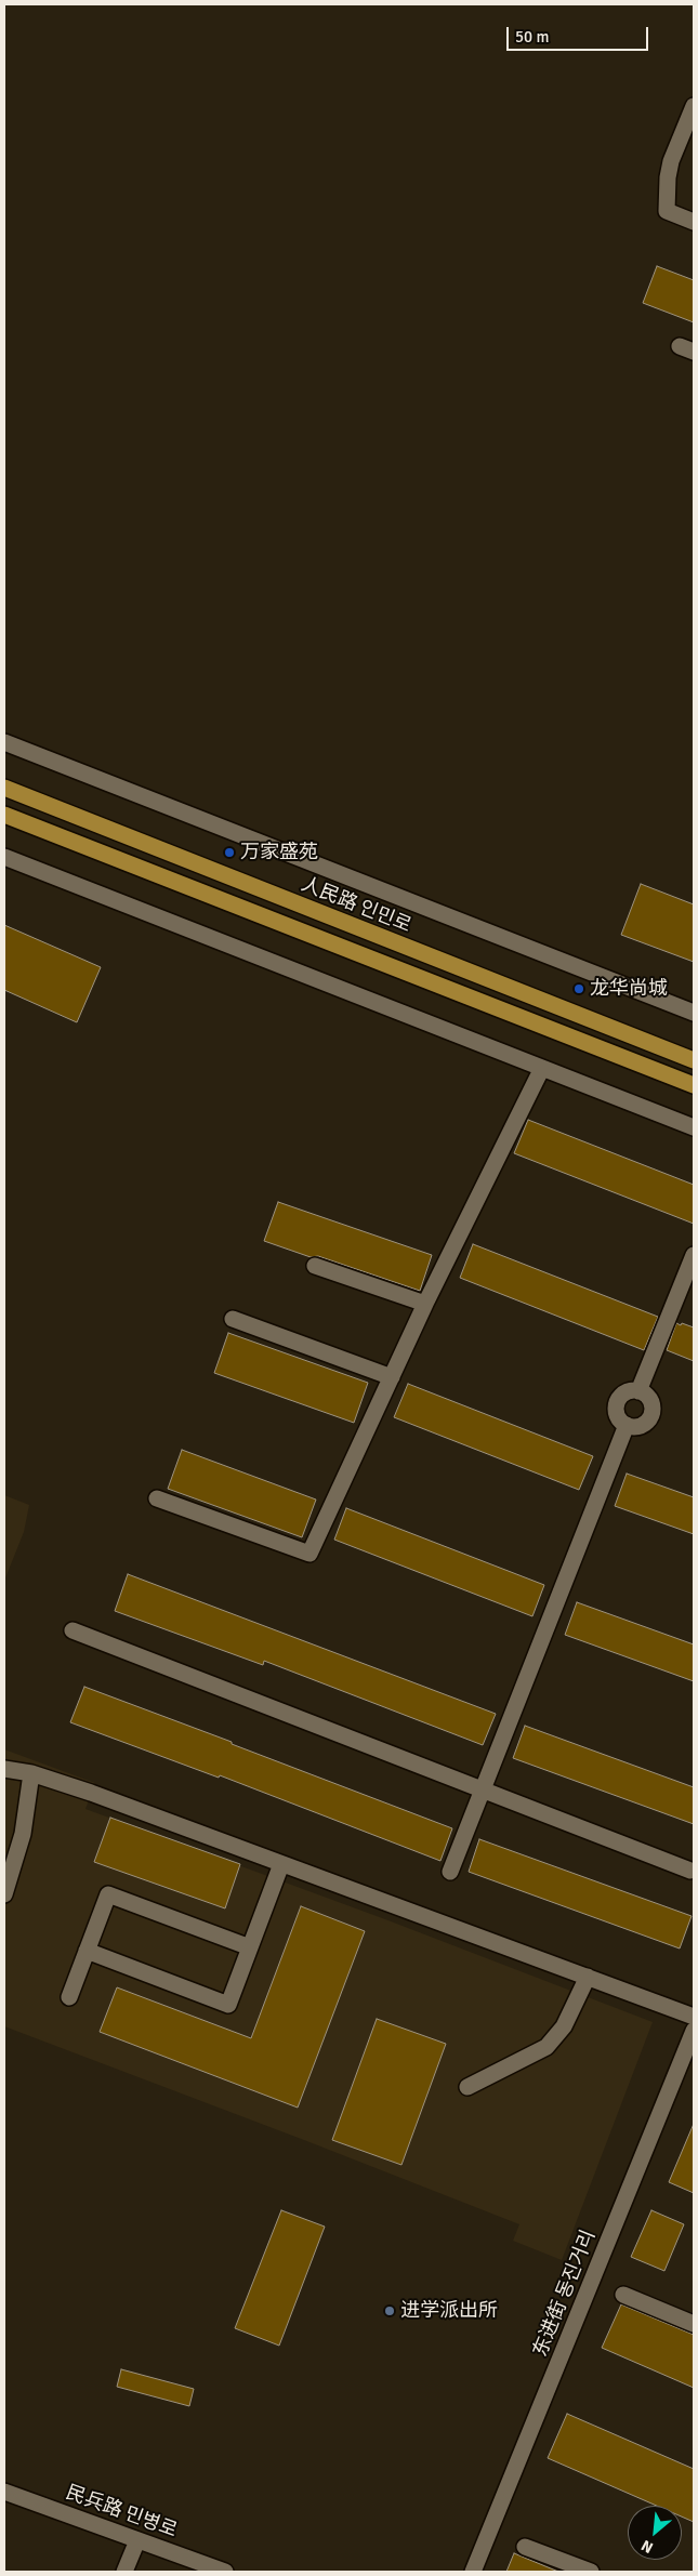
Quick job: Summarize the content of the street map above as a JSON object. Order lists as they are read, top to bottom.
{
  "streets": {
    "main road": ["人民路 인민로"],
    "street": ["东进街 동진거리", "民兵路 민병로"]
  },
  "places": ["万家盛苑", "龙华尚城", "进学派出所"],
  "scale_bar": "50 m",
  "north": "bottom left"
}
